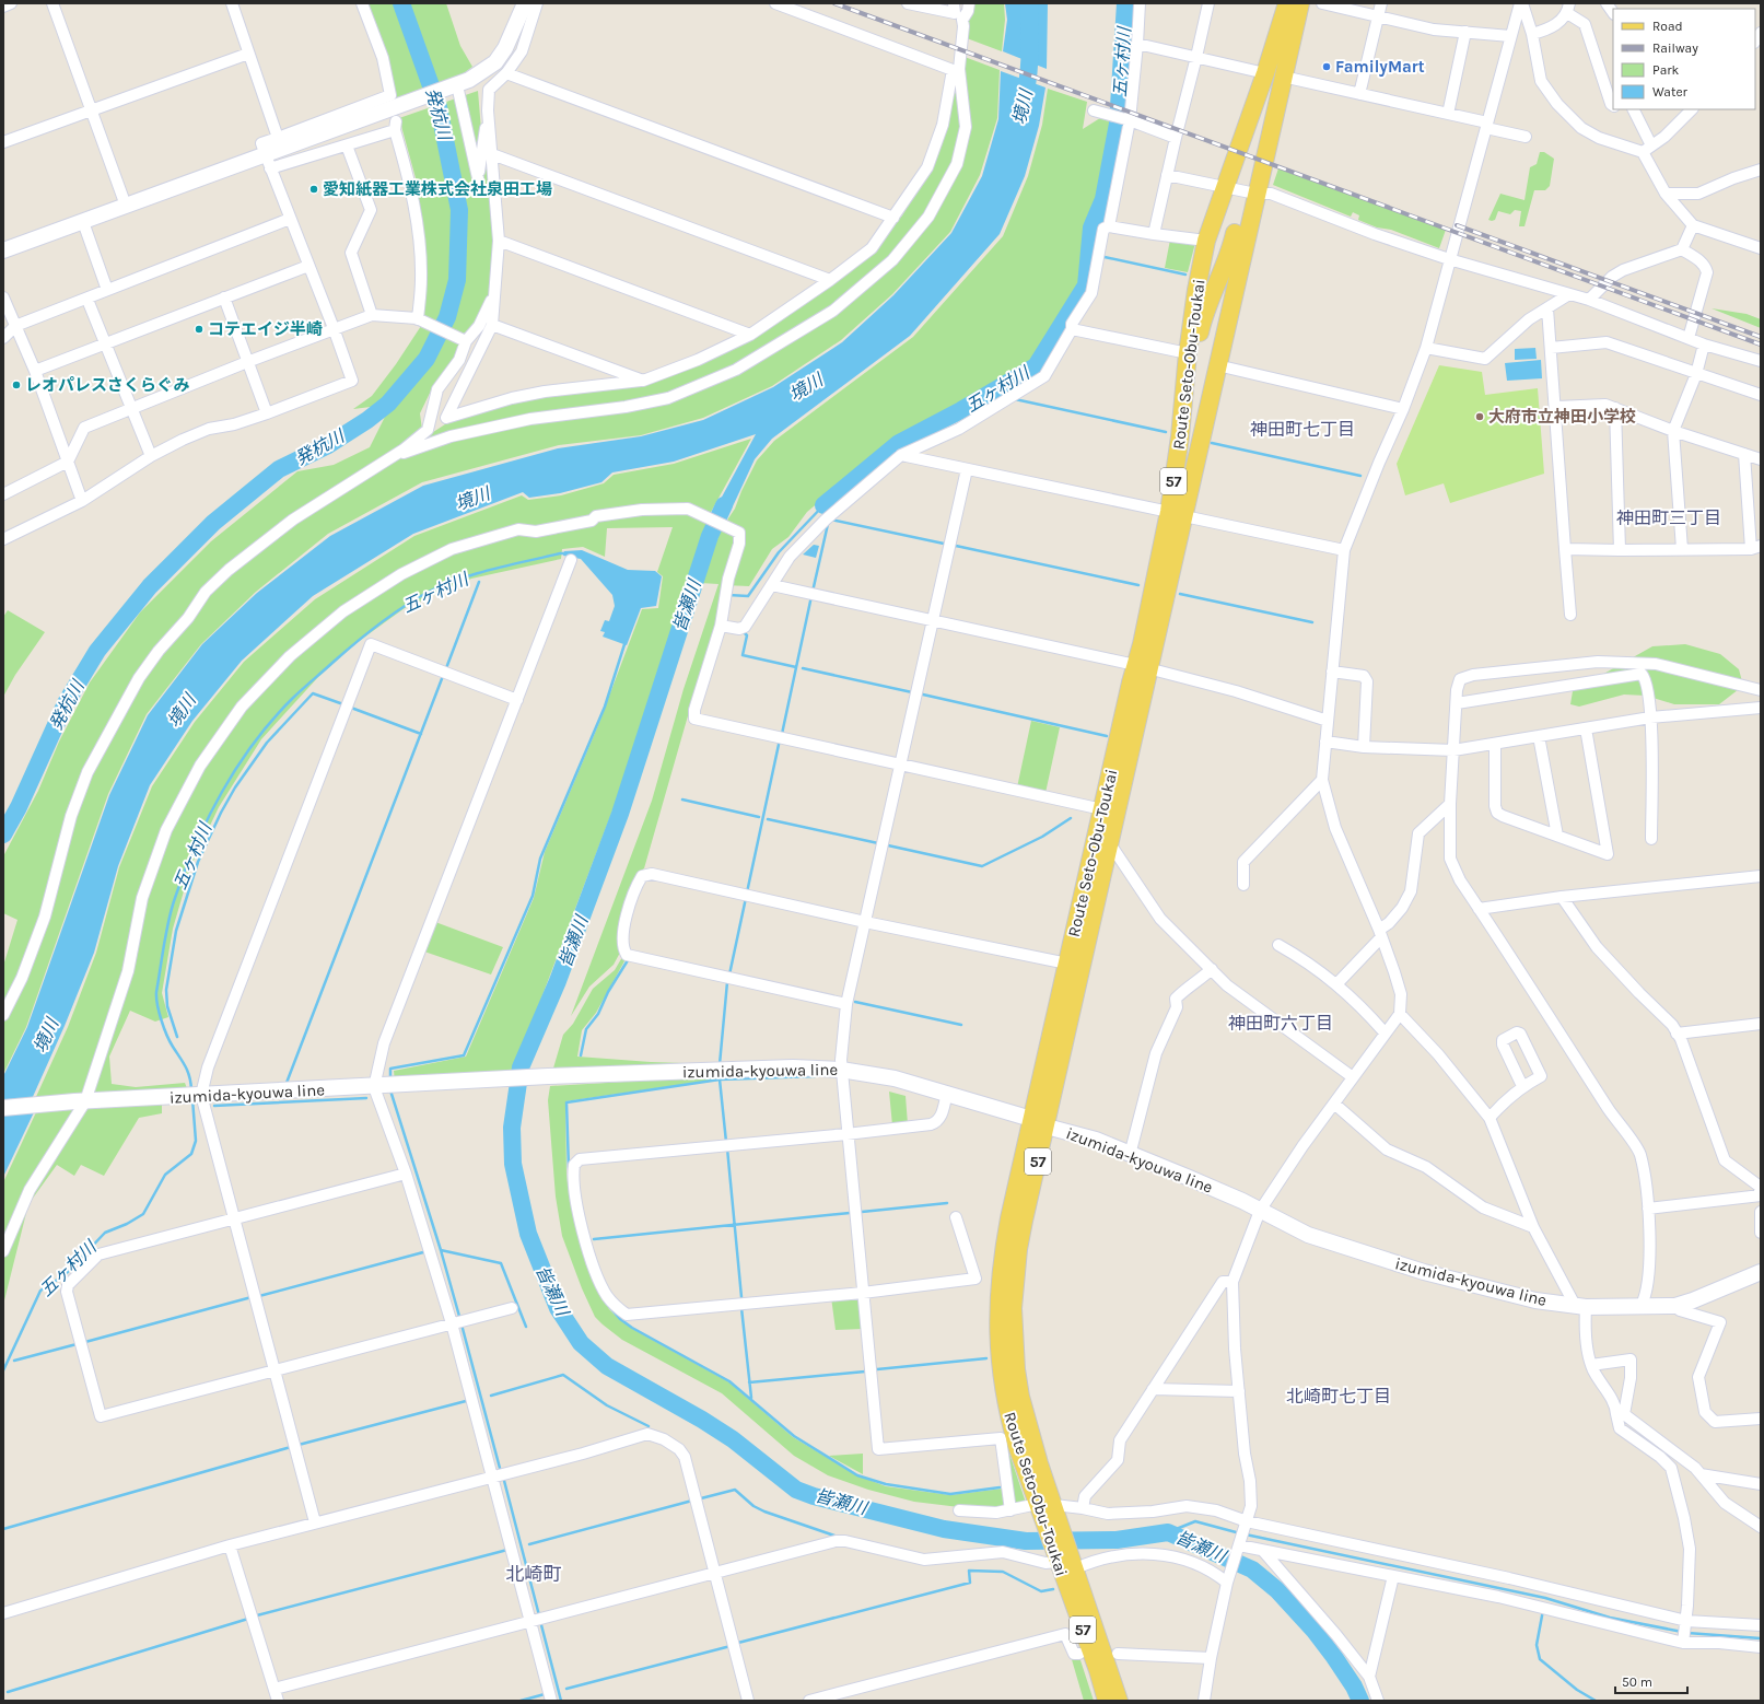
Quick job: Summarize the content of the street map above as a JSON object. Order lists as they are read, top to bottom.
{
  "streets": {
    "main road": ["Route Seto-Obu-Toukai", "57", "izumida-kyouwa line"]
  },
  "crossings": [
    ["Route Seto-Obu-Toukai", "57"],
    ["Route Seto-Obu-Toukai", "izumida-kyouwa line"]
  ],
  "districts": [
    "神田町七丁目",
    "神田町三丁目",
    "神田町六丁目",
    "北崎町七丁目",
    "北崎町"
  ],
  "water": [
    "五ヶ村川",
    "境川",
    "発杭川",
    "皆瀬川"
  ],
  "places": [
    "FamilyMart",
    "愛知紙器工業株式会社泉田工場",
    "コテエイジ半崎",
    "レオパレスさくらぐみ",
    "大府市立神田小学校"
  ],
  "legend": [
    "Road",
    "Railway",
    "Park",
    "Water"
  ],
  "scale_bar": "50 m"
}
